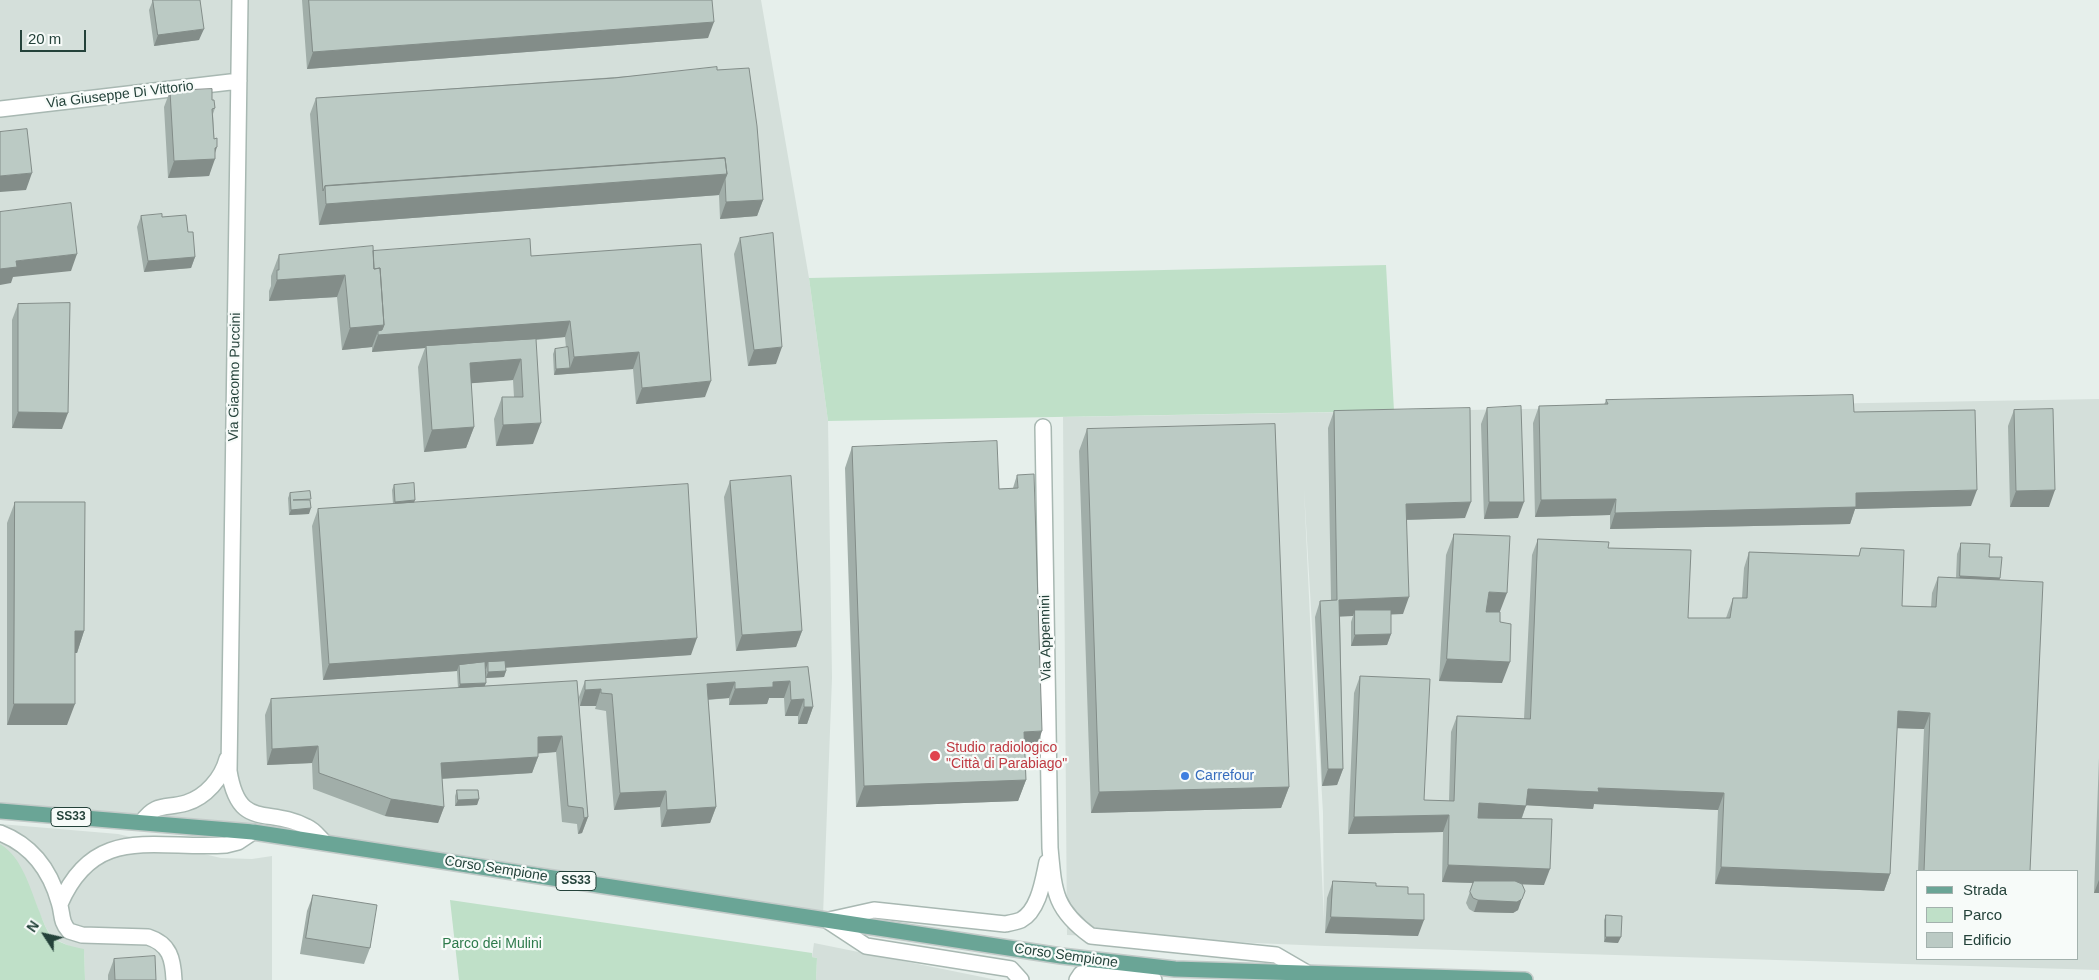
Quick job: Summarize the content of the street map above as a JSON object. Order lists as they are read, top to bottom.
{
  "streets": {
    "main road": ["SS33", "Corso Sempione"],
    "street": ["Via Giuseppe Di Vittorio", "Via Giacomo Puccini", "Via Appennini"]
  },
  "crossings": [
    ["Via Giuseppe Di Vittorio", "Via Giacomo Puccini"],
    ["Via Appennini", "Corso Sempione"]
  ],
  "parks": ["Parco dei Mulini"],
  "places": ["Studio radiologico \"Città di Parabiago\"", "Carrefour"],
  "legend": ["Strada", "Parco", "Edificio"],
  "scale_bar": "20 m",
  "north": "top left"
}
